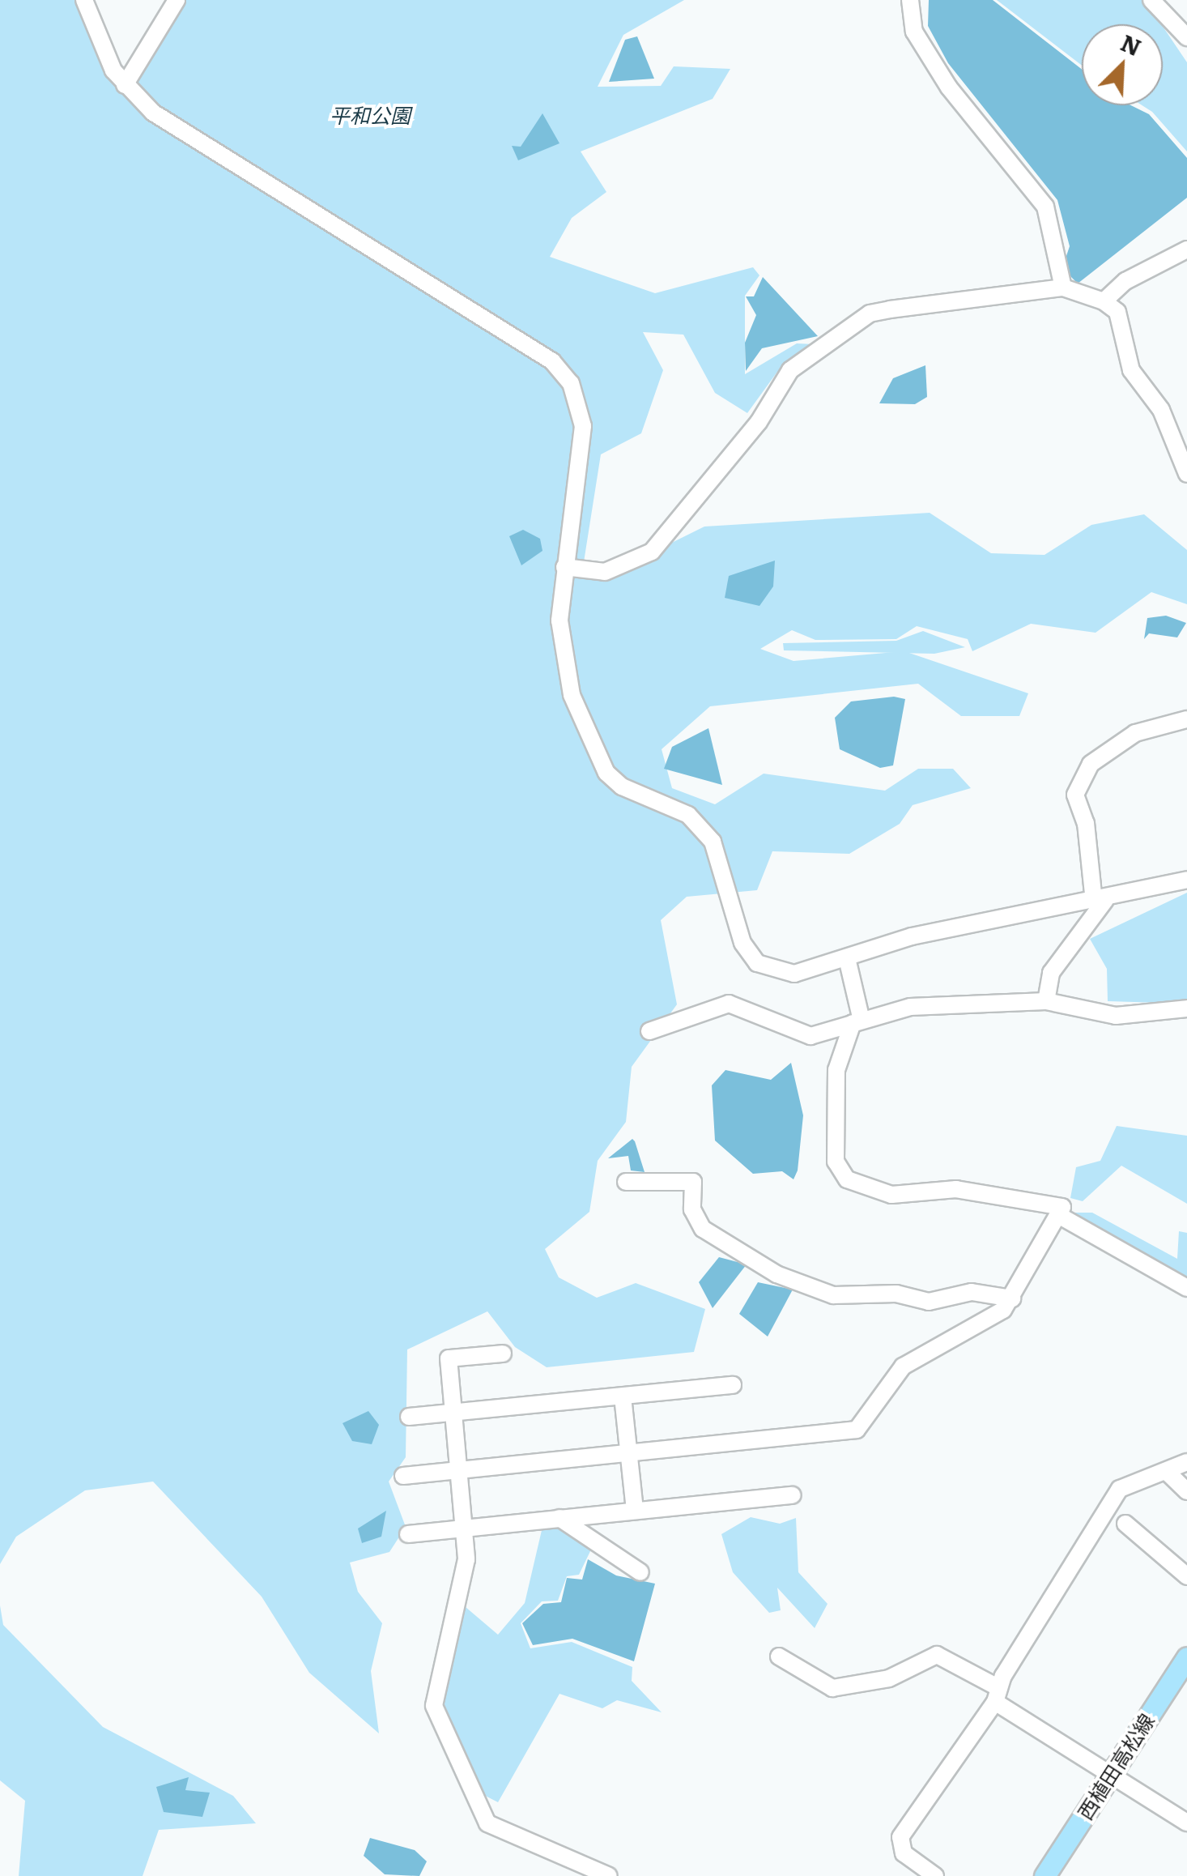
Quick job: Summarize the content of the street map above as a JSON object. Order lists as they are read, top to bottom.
{
  "streets": {
    "main road": ["西植田高松線"]
  },
  "parks": ["平和公園"],
  "north": "top right"
}
